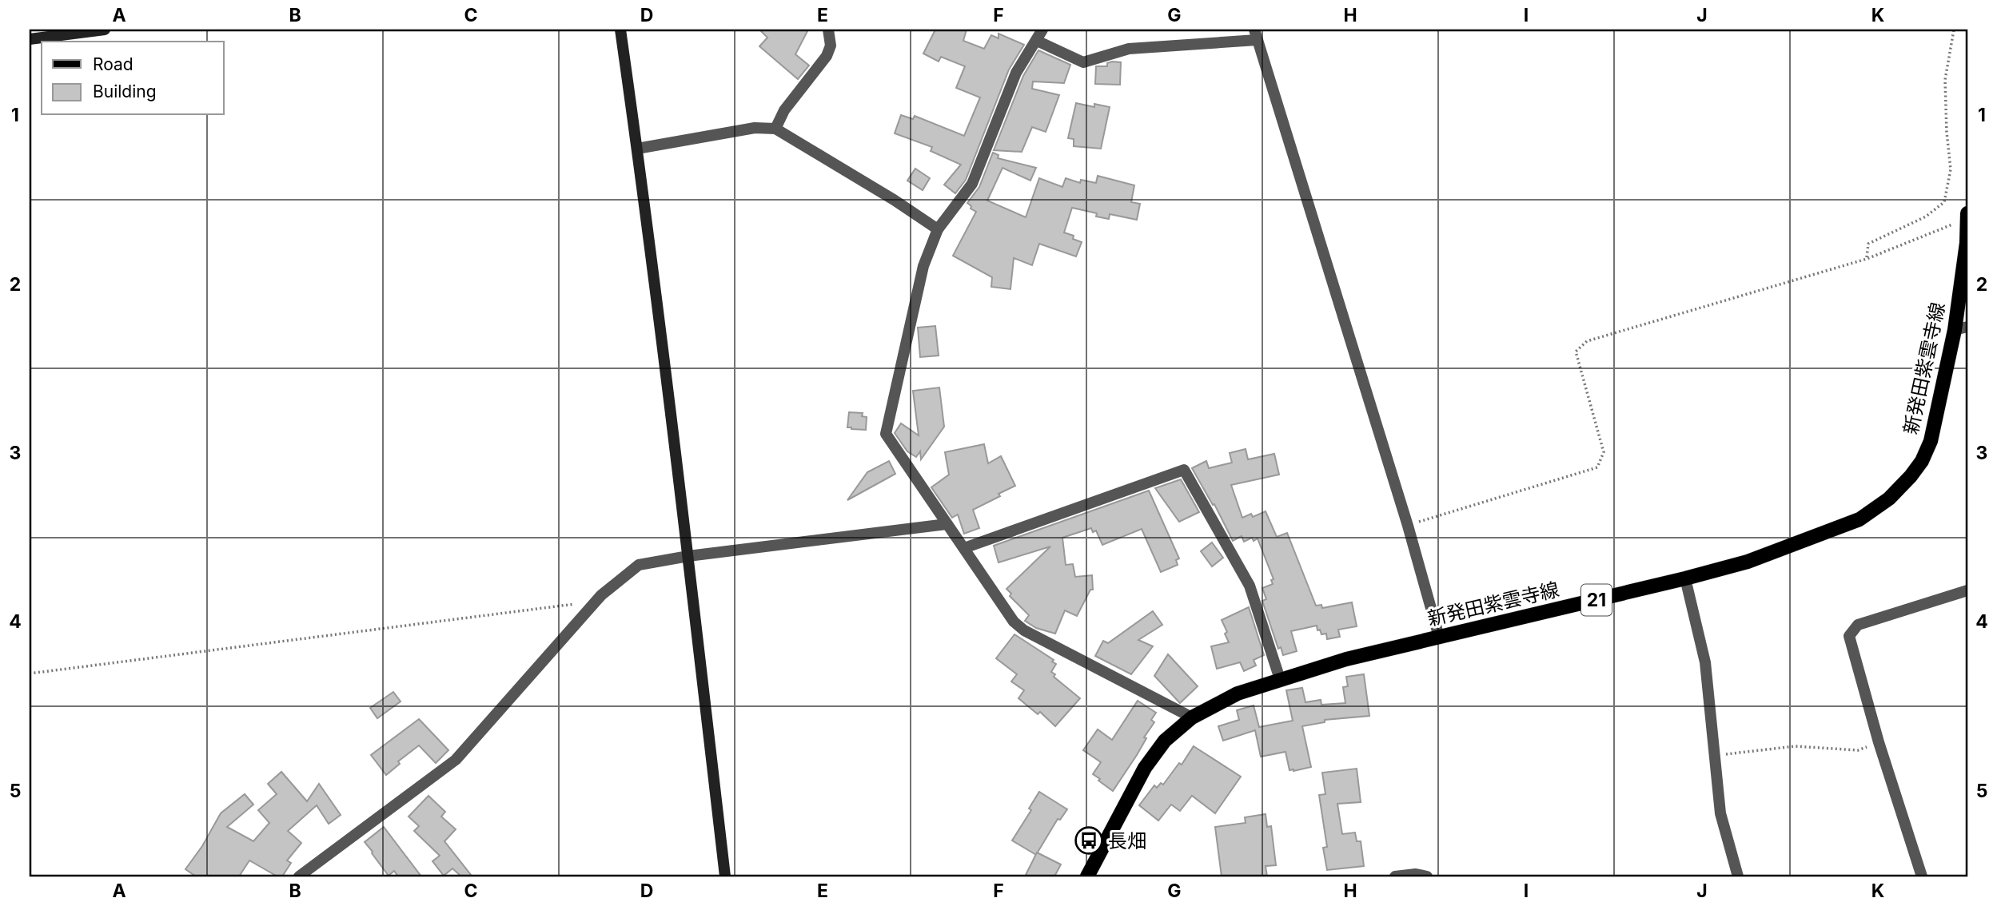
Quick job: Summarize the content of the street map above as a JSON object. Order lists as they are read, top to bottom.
{
  "streets": {
    "main road": ["新発田紫雲寺線", "21"]
  },
  "places": {
    "bus stop": ["長畑"]
  },
  "legend": ["Road", "Building"],
  "grid": {
    "columns": [
      "A",
      "B",
      "C",
      "D",
      "E",
      "F",
      "G",
      "H",
      "I",
      "J",
      "K"
    ],
    "rows": [
      "1",
      "2",
      "3",
      "4",
      "5"
    ]
  }
}
